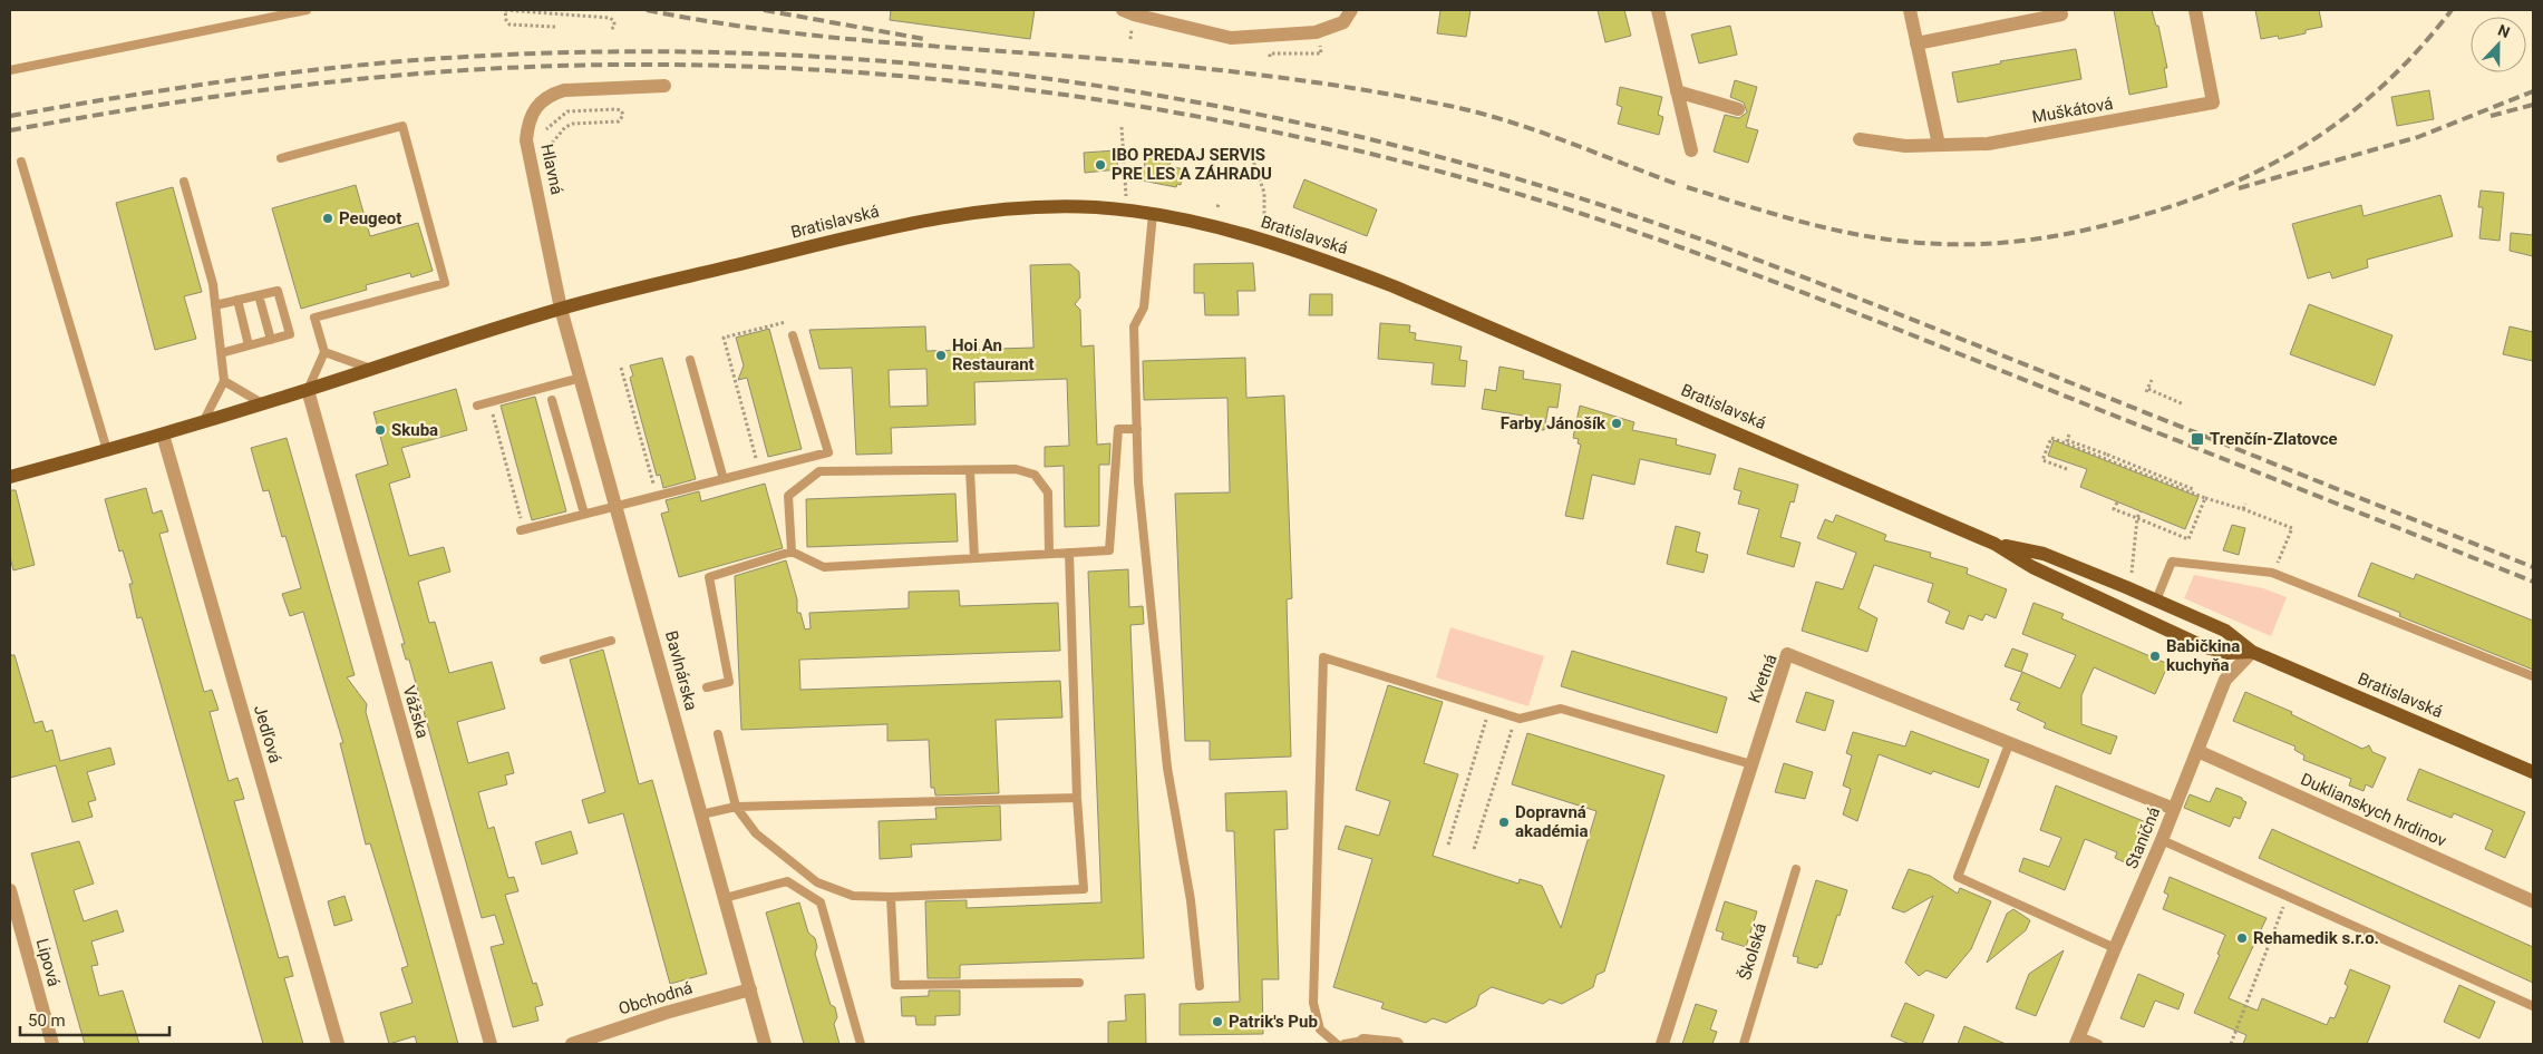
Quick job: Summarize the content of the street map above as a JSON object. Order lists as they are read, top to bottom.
{
  "streets": {
    "main road": ["Bratislavská"],
    "street": [
      "Muškátová",
      "Hlavná",
      "Bavlnárska",
      "Kvetná",
      "Vážska",
      "Jedľová",
      "Duklianskych hrdinov",
      "Staničná",
      "Lipová",
      "Obchodná"
    ],
    "lane": ["Školská"]
  },
  "crossings": [
    ["Hlavná", "Bratislavská"],
    ["Hlavná", "Bavlnárska"],
    ["Bratislavská", "Bavlnárska"],
    ["Bratislavská", "Vážska"],
    ["Bratislavská", "Jedľová"],
    ["Bratislavská", "Staničná"],
    ["Bavlnárska", "Obchodná"],
    ["Kvetná", "Staničná"],
    ["Duklianskych hrdinov", "Staničná"]
  ],
  "places": {
    "other": [
      "IBO PREDAJ SERVIS PRE LES A ZÁHRADU",
      "Peugeot",
      "Hoi An Restaurant",
      "Farby Jánošík",
      "Skuba",
      "Babičkina kuchyňa",
      "Dopravná akadémia",
      "Rehamedik s.r.o.",
      "Patrik's Pub"
    ],
    "transit": ["Trenčín-Zlatovce"]
  },
  "scale_bar": "50 m",
  "north": "top"
}
